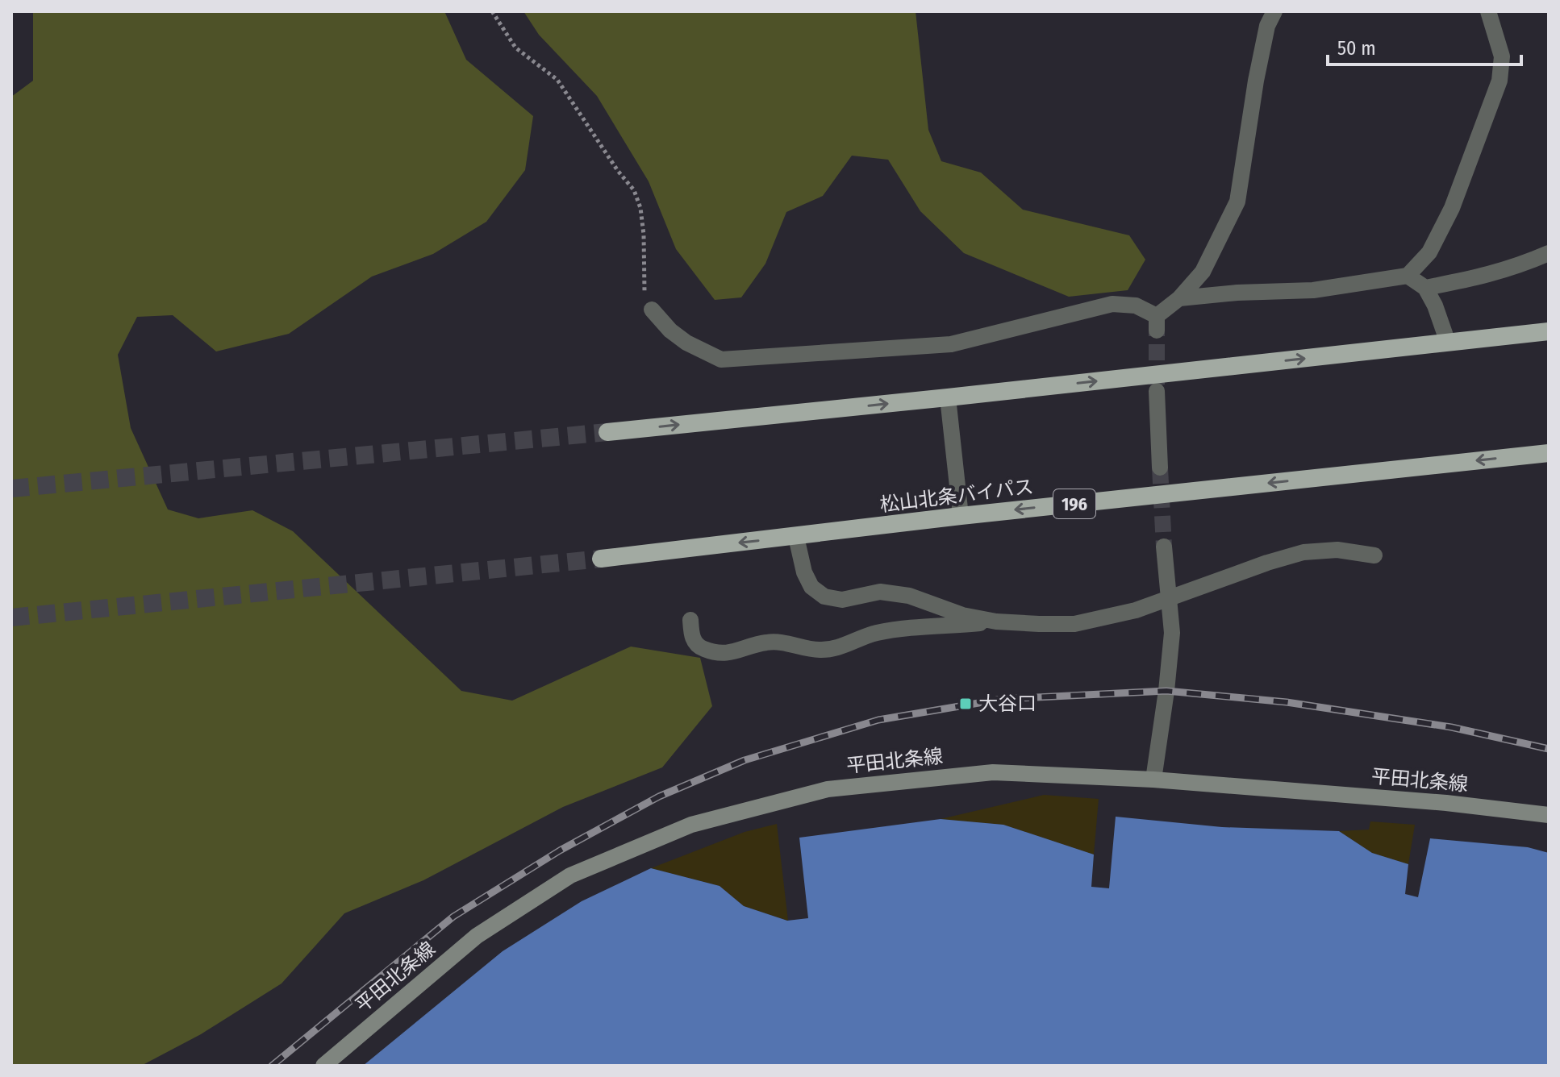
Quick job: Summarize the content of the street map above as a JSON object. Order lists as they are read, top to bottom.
{
  "streets": {
    "highway": ["松山北条バイパス", "196"],
    "main road": ["平田北条線"]
  },
  "places": {
    "transit": ["大谷口"]
  },
  "scale_bar": "50 m"
}
